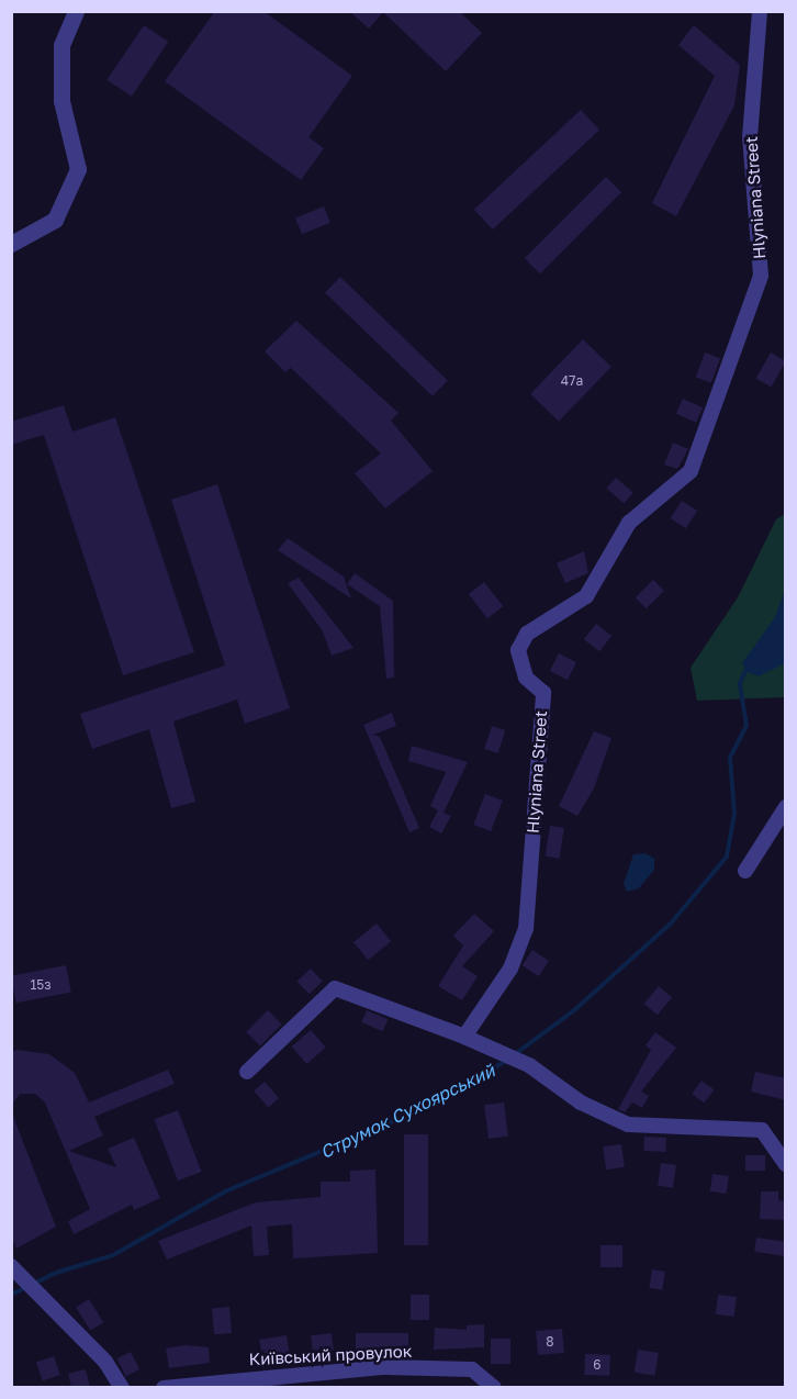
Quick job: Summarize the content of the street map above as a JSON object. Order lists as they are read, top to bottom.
{
  "streets": {
    "street": ["Hlyniana Street", "Київський провулок"]
  },
  "water": ["Струмок Сухоярський"],
  "house_numbers": [
    "47а",
    "15з",
    "8",
    "6"
  ]
}
